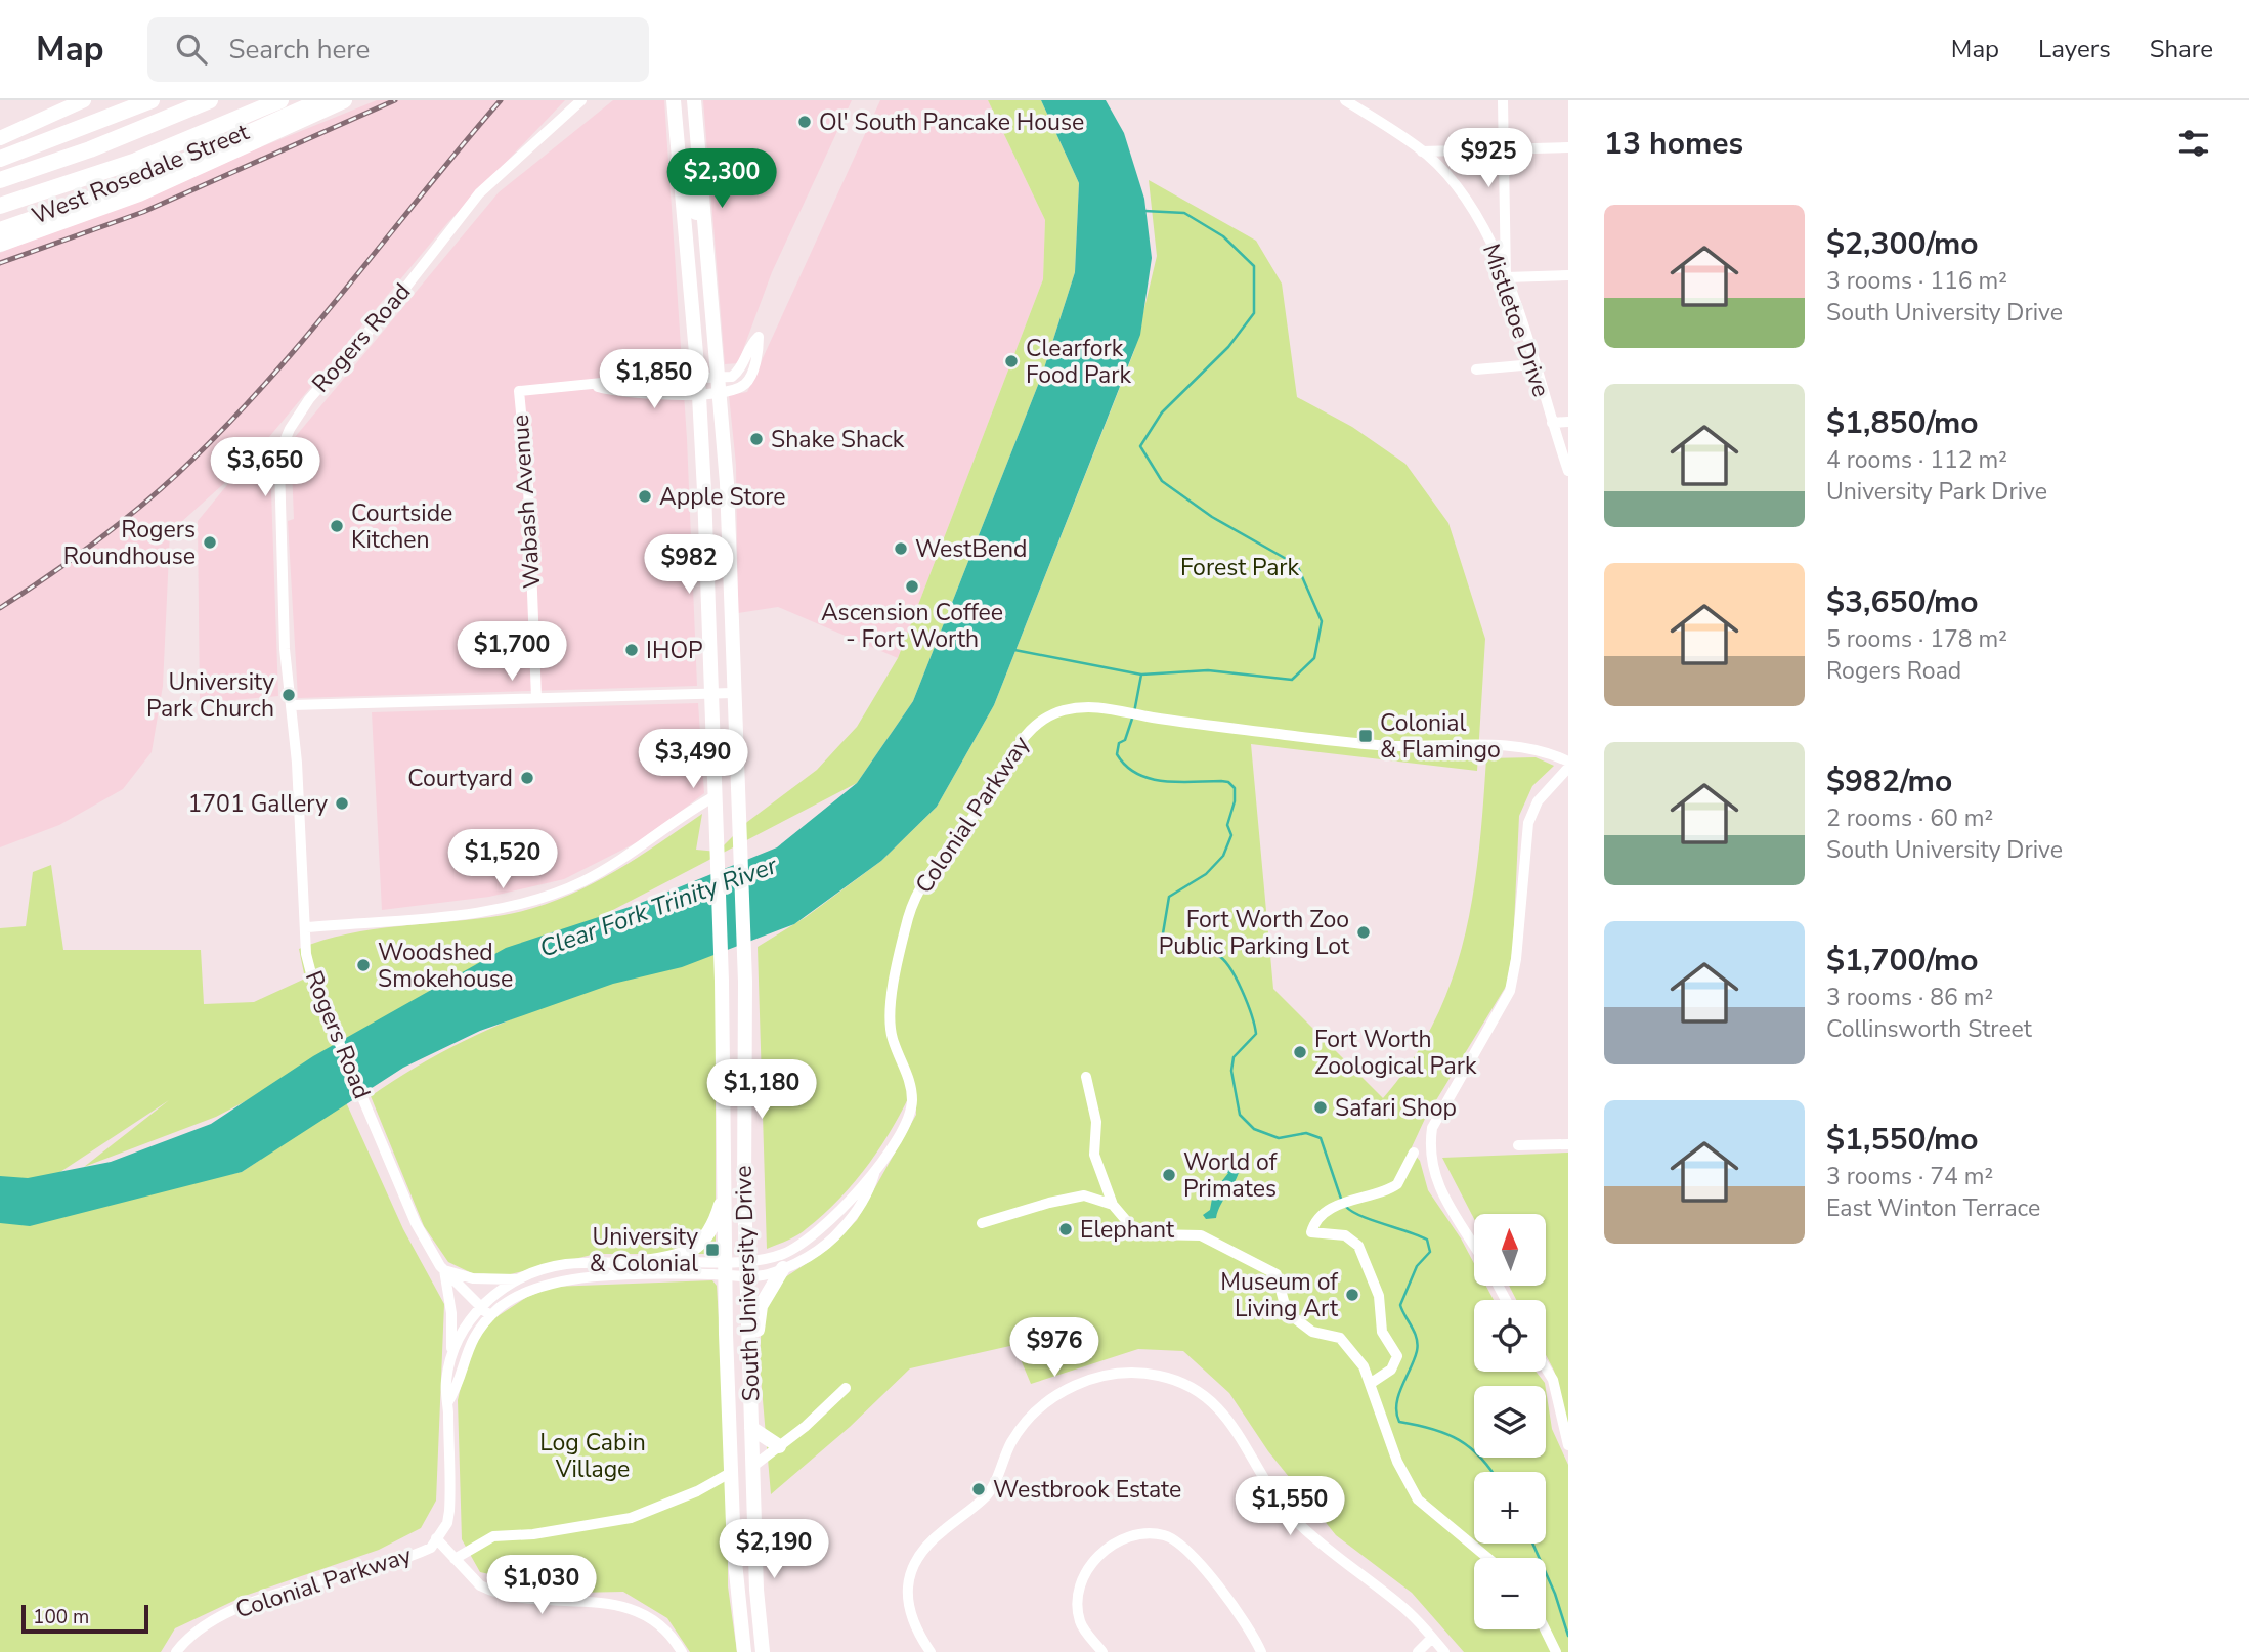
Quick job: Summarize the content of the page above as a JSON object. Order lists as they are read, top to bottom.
{
  "streets": {
    "main road": ["West Rosedale Street", "South University Drive"],
    "street": [
      "Mistletoe Drive",
      "Rogers Road",
      "Wabash Avenue",
      "Colonial Parkway"
    ]
  },
  "crossings": [
    ["Rogers Road", "Colonial Parkway"],
    ["Colonial Parkway", "South University Drive"]
  ],
  "water": ["Clear Fork Trinity River"],
  "parks": ["Forest Park", "Log Cabin Village"],
  "places": {
    "other": [
      "Ol' South Pancake House",
      "Clearfork Food Park",
      "Shake Shack",
      "Apple Store",
      "Courtside Kitchen",
      "Rogers Roundhouse",
      "WestBend",
      "Ascension Coffee - Fort Worth",
      "IHOP",
      "University Park Church",
      "Courtyard",
      "1701 Gallery",
      "Fort Worth Zoo Public Parking Lot",
      "Woodshed Smokehouse",
      "Fort Worth Zoological Park",
      "Safari Shop",
      "World of Primates",
      "Elephant",
      "Museum of Living Art",
      "Westbrook Estate"
    ],
    "transit": ["Colonial & Flamingo", "University & Colonial"]
  },
  "scale_bar": "100 m",
  "north": "top",
  "page": {
    "header": "Map",
    "search": "Search here",
    "nav": ["Map", "Layers", "Share"],
    "heading": "13 homes",
    "price": [
      "$925",
      "$2,300",
      "$1,850",
      "$3,650",
      "$982",
      "$1,700",
      "$3,490",
      "$1,520",
      "$1,180",
      "$976",
      "$1,550",
      "$2,190",
      "$1,030"
    ],
    "list": [
      {
        "name": "$2,300/mo",
        "note": "3 rooms · 116 m² · South University Drive"
      },
      {
        "name": "$1,850/mo",
        "note": "4 rooms · 112 m² · University Park Drive"
      },
      {
        "name": "$3,650/mo",
        "note": "5 rooms · 178 m² · Rogers Road"
      },
      {
        "name": "$982/mo",
        "note": "2 rooms · 60 m² · South University Drive"
      },
      {
        "name": "$1,700/mo",
        "note": "3 rooms · 86 m² · Collinsworth Street"
      },
      {
        "name": "$1,550/mo",
        "note": "3 rooms · 74 m² · East Winton Terrace"
      }
    ],
    "map_buttons": ["+", "−"],
    "scale": "100 m"
  }
}
